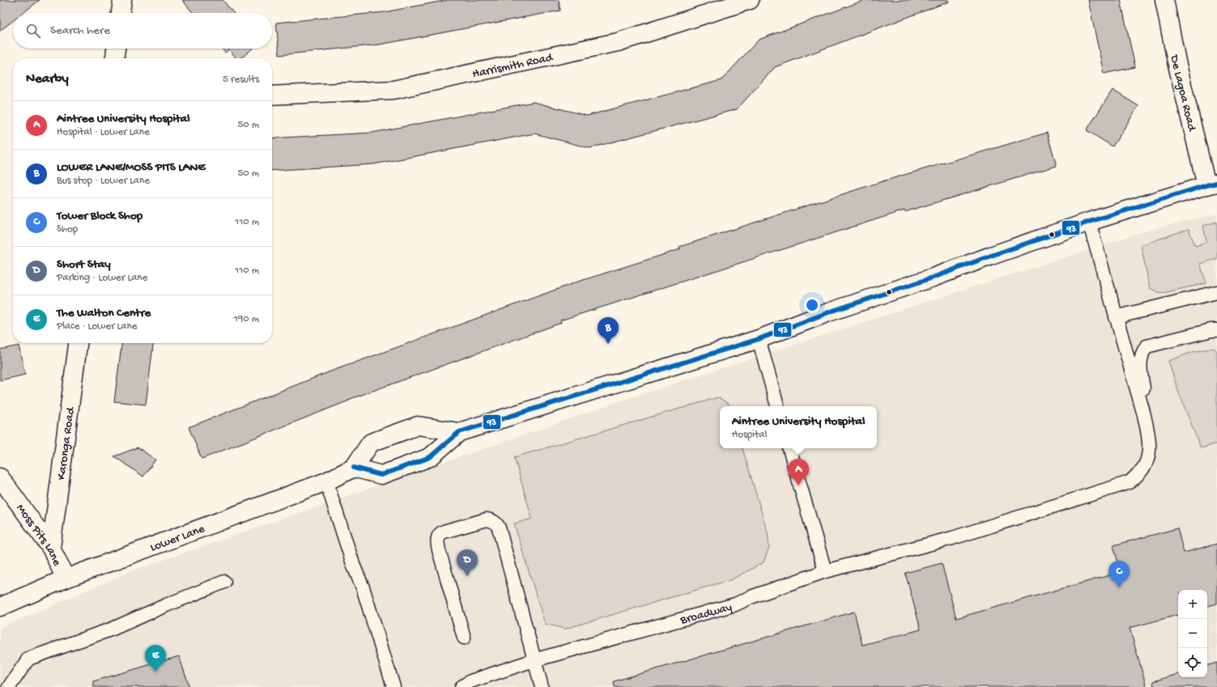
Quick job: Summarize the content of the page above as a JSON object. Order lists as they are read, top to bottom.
{
  "streets": {
    "street": [
      "Harrismith Road",
      "De Lagoa Road",
      "Karonga Road",
      "Moss Pits Lane",
      "Lower Lane"
    ],
    "lane": ["Broadway"]
  },
  "crossings": [
    ["De Lagoa Road", "Lower Lane"],
    ["Karonga Road", "Moss Pits Lane"],
    ["Moss Pits Lane", "Lower Lane"]
  ],
  "lines": ["transit line 93"],
  "page": {
    "search": "Search here",
    "heading": ["Nearby", "5 results"],
    "list": [
      {
        "mark": "A",
        "name": "Aintree University Hospital",
        "note": "Hospital · Lower Lane",
        "value": "50 m"
      },
      {
        "mark": "B",
        "name": "LOWER LANE/MOSS PITS LANE",
        "note": "Bus stop · Lower Lane",
        "value": "50 m"
      },
      {
        "mark": "C",
        "name": "Tower Block Shop",
        "note": "Shop",
        "value": "110 m"
      },
      {
        "mark": "D",
        "name": "Short Stay",
        "note": "Parking · Lower Lane",
        "value": "110 m"
      },
      {
        "mark": "E",
        "name": "The Walton Centre",
        "note": "Place · Lower Lane",
        "value": "190 m"
      }
    ],
    "pins": [
      "B",
      "A",
      "D",
      "C",
      "E"
    ],
    "popup": ["Aintree University Hospital", "Hospital"],
    "map_buttons": ["+", "−"]
  }
}
